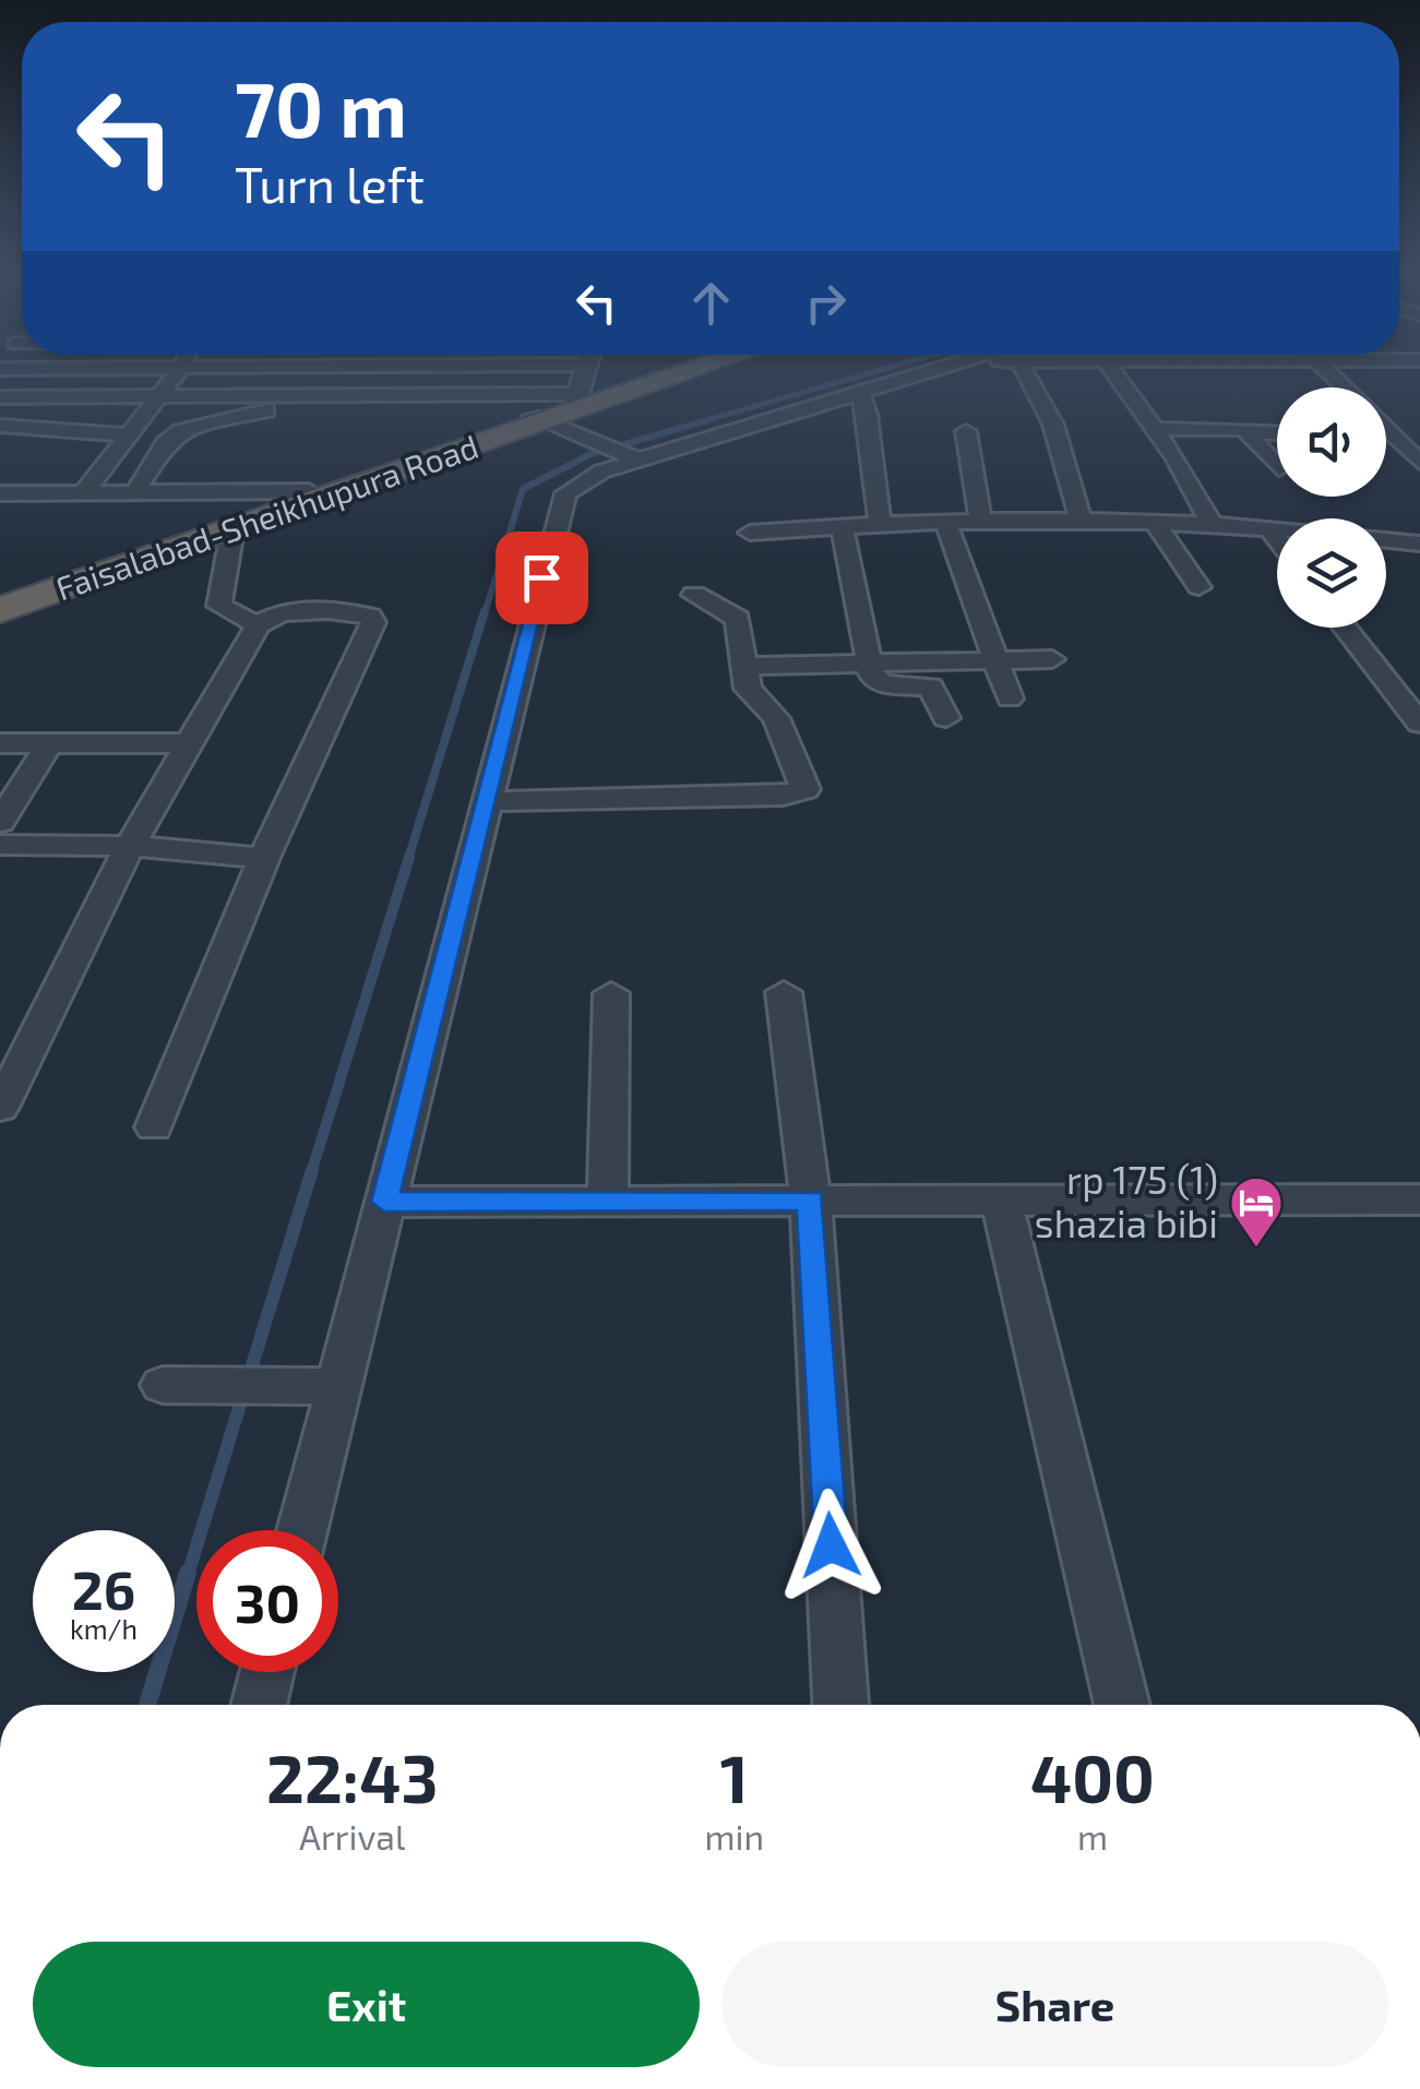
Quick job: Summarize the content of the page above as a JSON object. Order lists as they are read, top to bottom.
{
  "streets": {
    "highway": ["Faisalabad-Sheikhupura Road"]
  },
  "places": {
    "hotel": ["rp 175 (1) shazia bibi"]
  },
  "page": {
    "turn": ["70 m", "Turn left"],
    "speed": "26 km/h",
    "limit": "30",
    "eta": [
      "22:43",
      "Arrival",
      "1",
      "min",
      "400",
      "m"
    ],
    "buttons": ["Exit", "Share"]
  }
}
